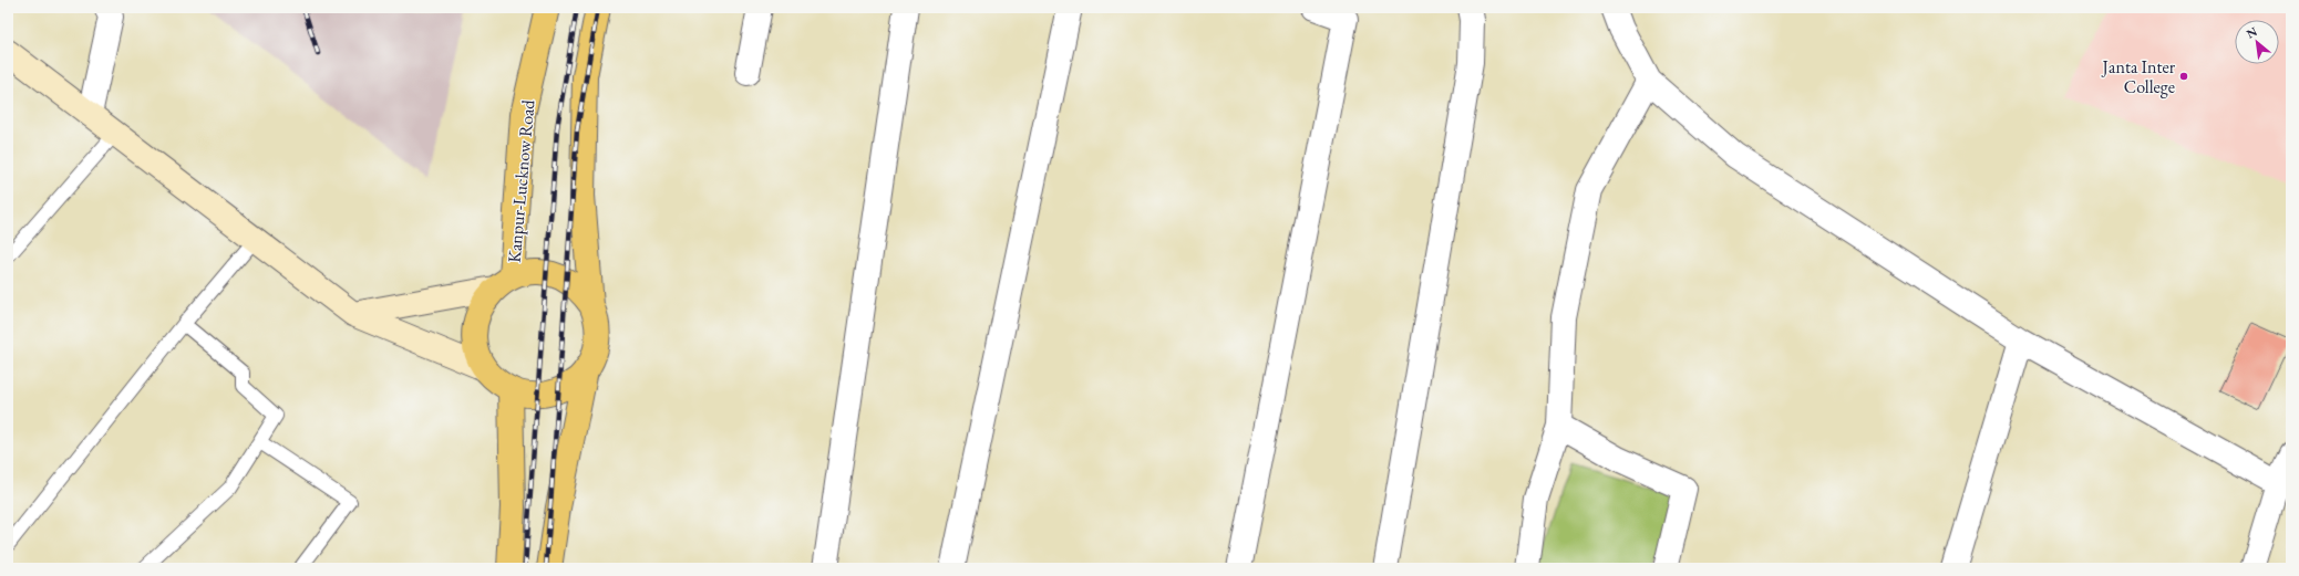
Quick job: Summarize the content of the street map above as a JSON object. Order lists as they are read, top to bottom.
{
  "streets": {
    "main road": ["Kanpur-Lucknow Road"]
  },
  "places": ["Janta Inter College"],
  "north": "top left"
}
